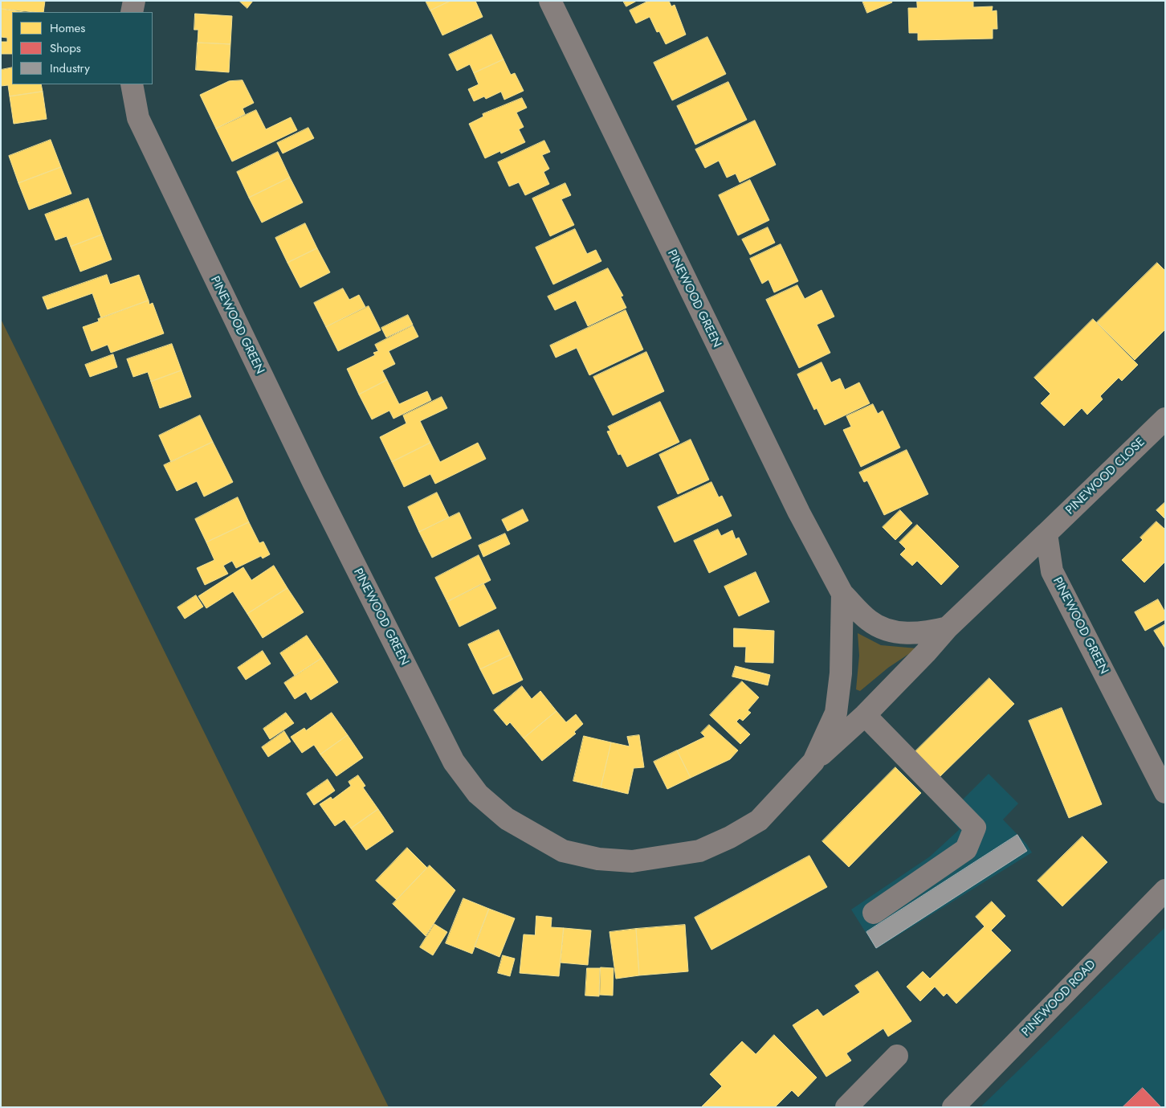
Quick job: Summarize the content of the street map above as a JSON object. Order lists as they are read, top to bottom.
{
  "streets": {
    "street": ["PINEWOOD GREEN", "PINEWOOD CLOSE", "PINEWOOD ROAD"]
  },
  "crossings": [
    ["PINEWOOD GREEN", "PINEWOOD CLOSE"]
  ],
  "legend": ["Homes", "Shops", "Industry"]
}
